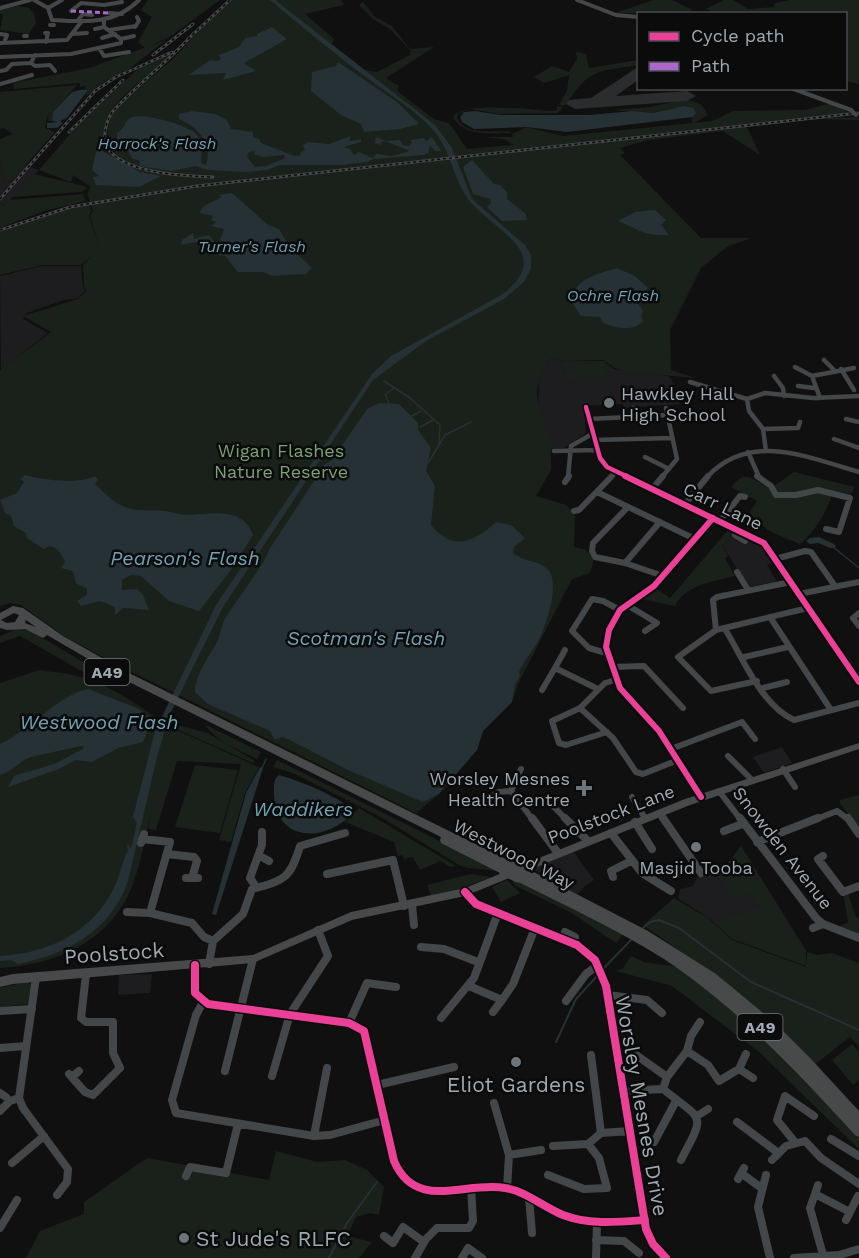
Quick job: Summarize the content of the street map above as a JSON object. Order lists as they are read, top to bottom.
{
  "streets": {
    "highway": ["A49", "Westwood Way"],
    "main road": ["Poolstock Lane", "Poolstock"],
    "street": ["Carr Lane", "Snowden Avenue", "Worsley Mesnes Drive"]
  },
  "crossings": [
    ["A49", "Westwood Way"],
    ["Poolstock Lane", "Snowden Avenue"],
    ["Poolstock Lane", "Poolstock"]
  ],
  "water": [
    "Horrock's Flash",
    "Turner's Flash",
    "Ochre Flash",
    "Pearson's Flash",
    "Scotman's Flash",
    "Westwood Flash",
    "Waddikers"
  ],
  "parks": ["Wigan Flashes Nature Reserve"],
  "places": {
    "other": [
      "Hawkley Hall High School",
      "Masjid Tooba",
      "Eliot Gardens",
      "St Jude's RLFC"
    ],
    "health": ["Worsley Mesnes Health Centre"]
  },
  "legend": ["Cycle path", "Path"]
}
